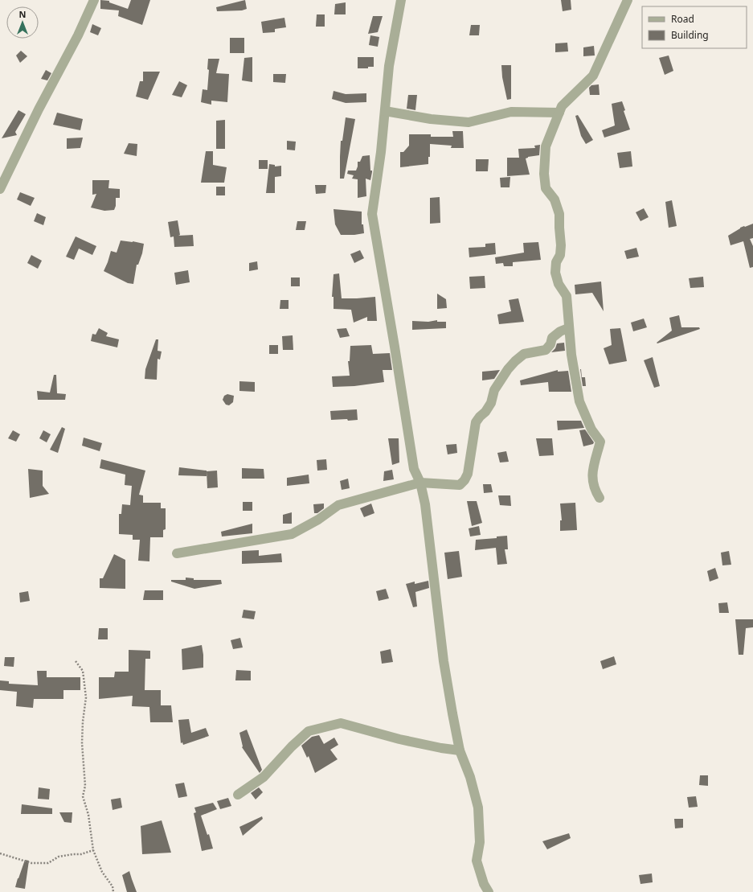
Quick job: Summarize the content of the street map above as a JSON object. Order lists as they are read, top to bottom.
{
  "legend": ["Road", "Building"],
  "north": "top"
}
